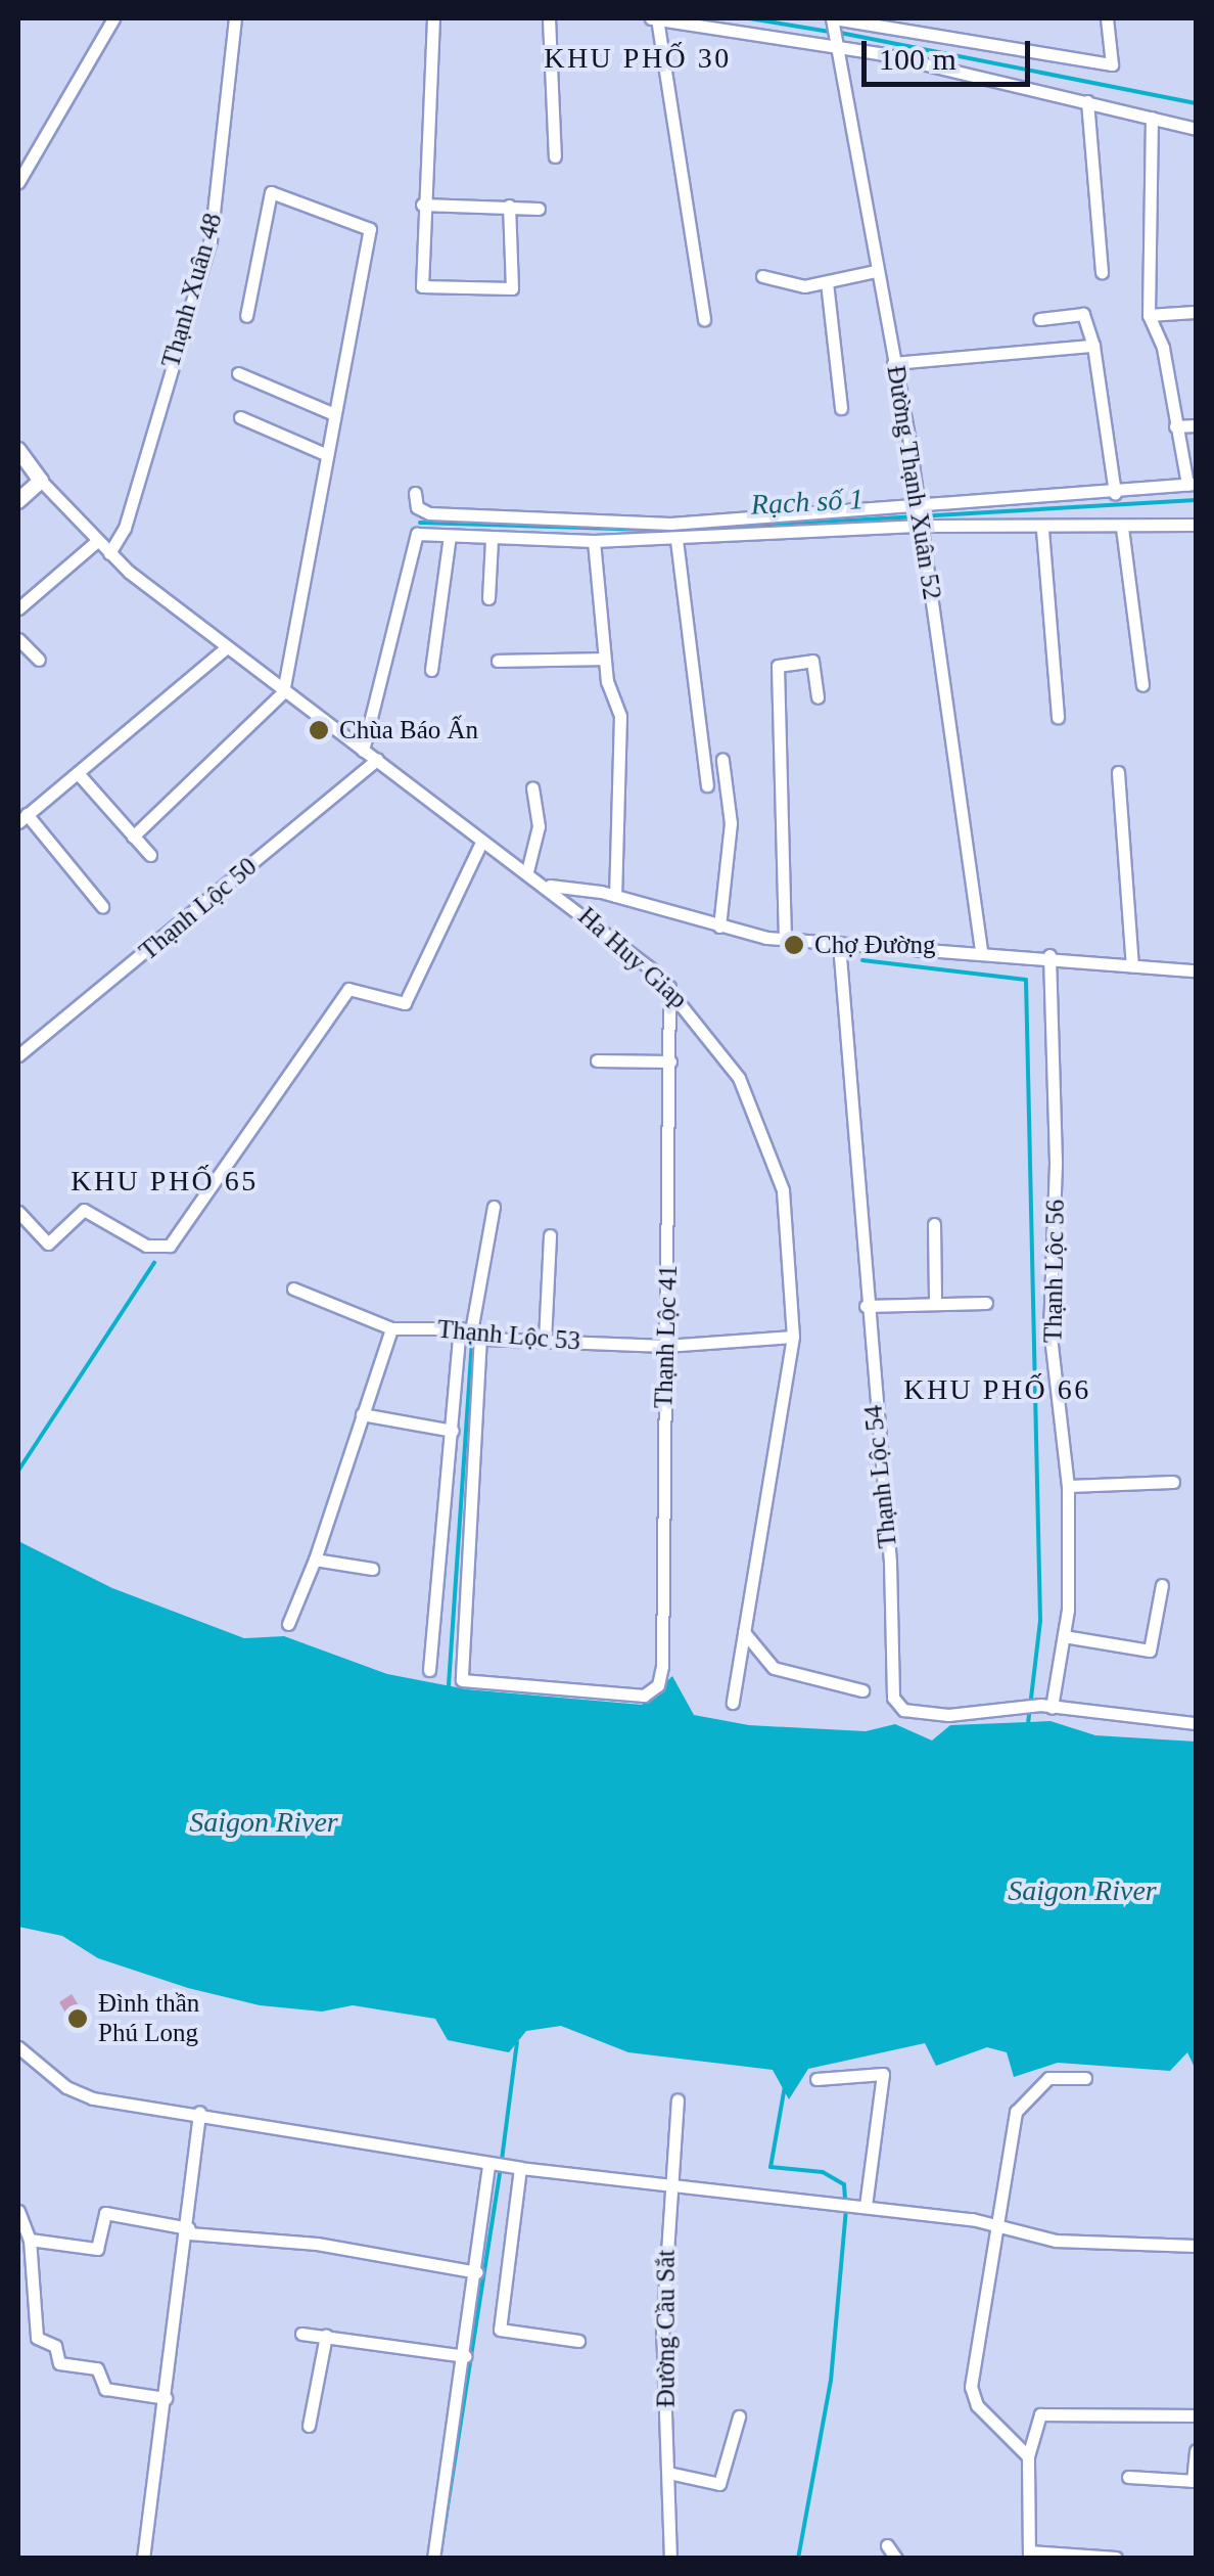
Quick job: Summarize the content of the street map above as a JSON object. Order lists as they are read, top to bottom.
{
  "streets": {
    "main road": ["Ha Huy Giap"],
    "street": [
      "Thạnh Xuân 48",
      "Đường Thạnh Xuân 52",
      "Thạnh Lộc 50",
      "Thạnh Lộc 56",
      "Thạnh Lộc 53",
      "Thạnh Lộc 41",
      "Thạnh Lộc 54",
      "Đường Cầu Sắt"
    ]
  },
  "crossings": [
    ["Thạnh Xuân 48", "Ha Huy Giap"],
    ["Thạnh Lộc 50", "Ha Huy Giap"],
    ["Ha Huy Giap", "Thạnh Lộc 53"],
    ["Ha Huy Giap", "Thạnh Lộc 41"],
    ["Thạnh Lộc 56", "Thạnh Lộc 54"],
    ["Thạnh Lộc 53", "Thạnh Lộc 41"]
  ],
  "districts": ["KHU PHỐ 30", "KHU PHỐ 65", "KHU PHỐ 66"],
  "water": ["Rạch số 1", "Saigon River"],
  "places": ["Chùa Báo Ấn", "Chợ Đường", "Đình thần Phú Long"],
  "scale_bar": "100 m"
}
